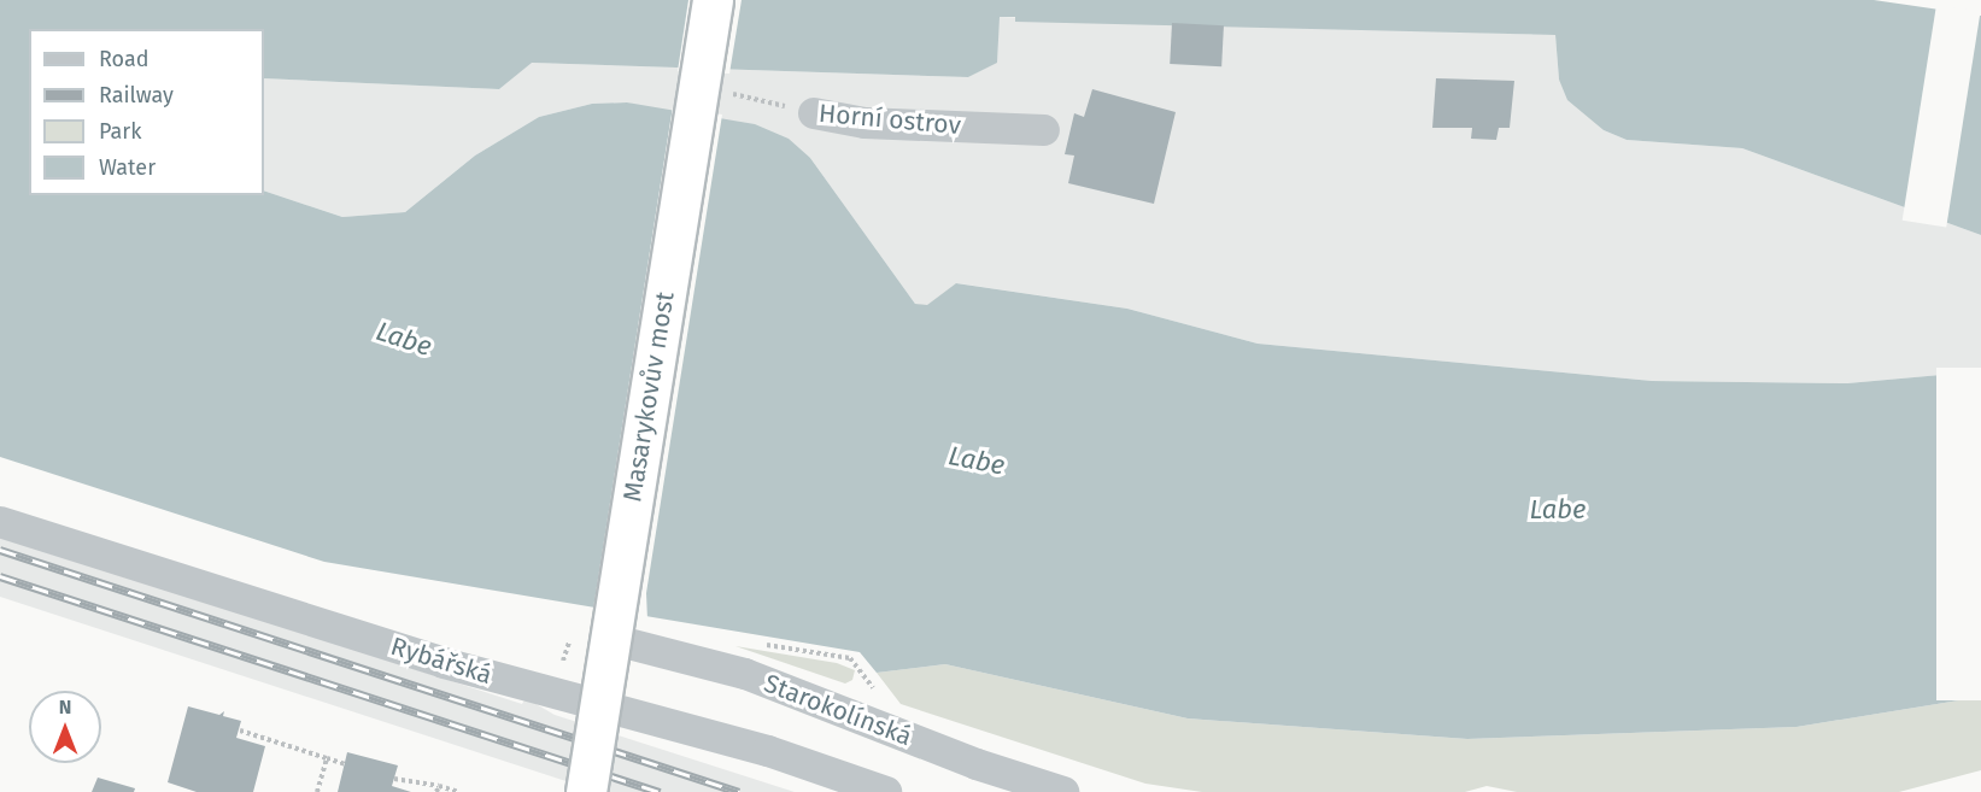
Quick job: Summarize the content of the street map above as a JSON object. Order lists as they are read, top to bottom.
{
  "streets": {
    "street": [
      "Horní ostrov",
      "Masarykovův most",
      "Rybářská",
      "Starokolínská"
    ]
  },
  "crossings": [
    ["Masarykovův most", "Starokolínská"]
  ],
  "water": ["Labe"],
  "legend": [
    "Road",
    "Railway",
    "Park",
    "Water"
  ],
  "north": "top"
}
